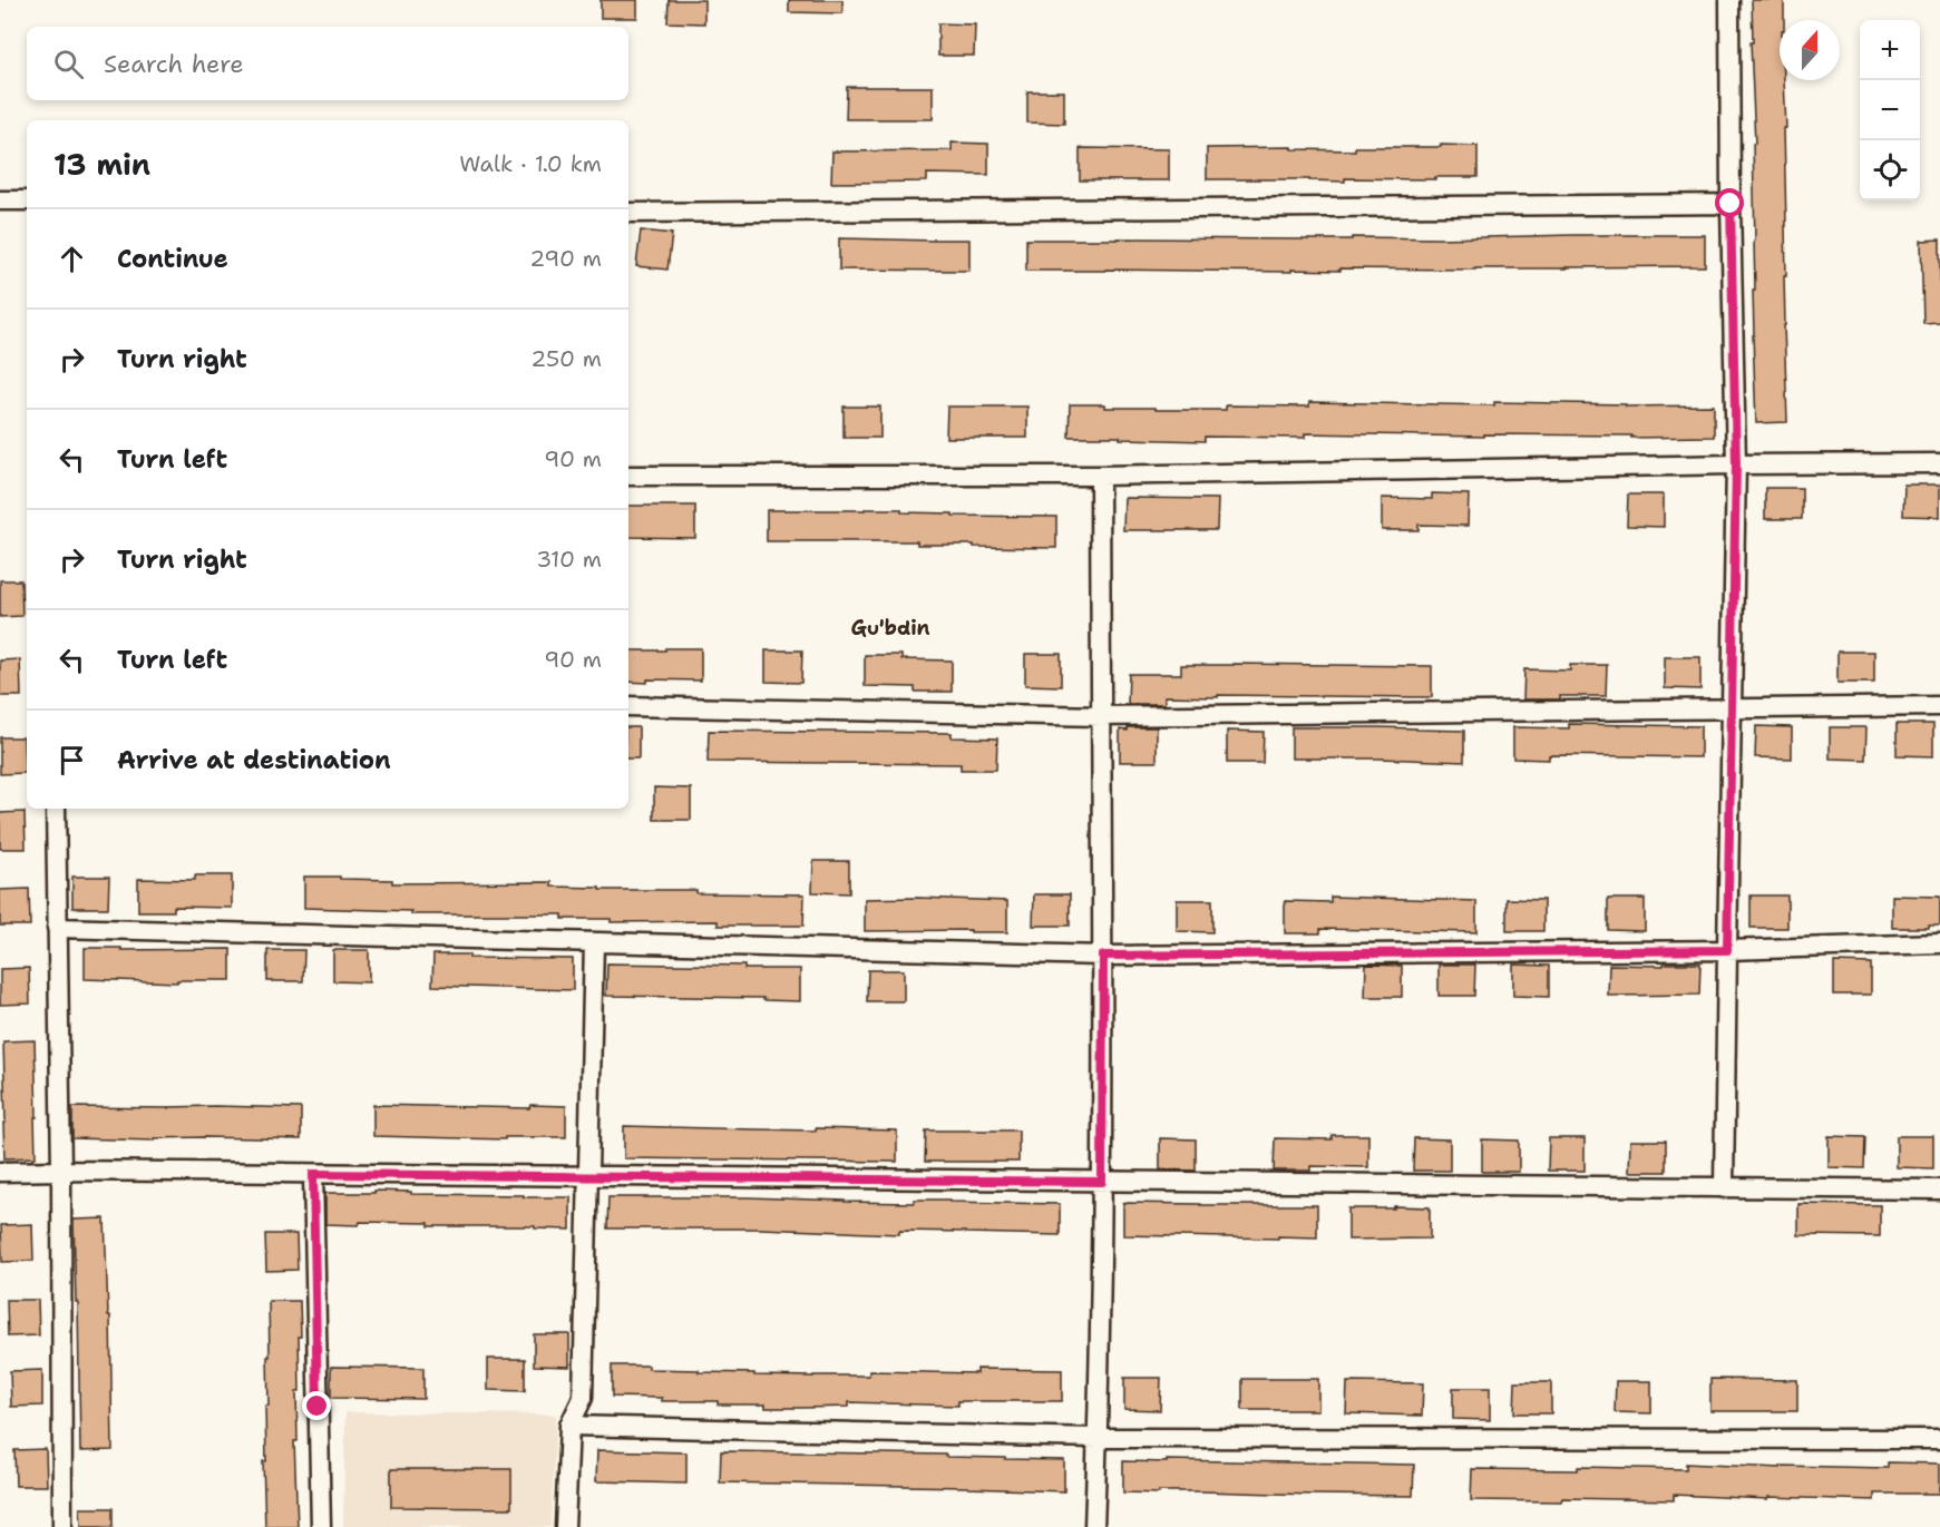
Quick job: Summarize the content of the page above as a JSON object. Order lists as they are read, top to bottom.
{
  "districts": ["Gu'bdin"],
  "north": "top",
  "page": {
    "map_buttons": ["+", "−"],
    "search": "Search here",
    "heading": ["13 min", "Walk · 1.0 km"],
    "list": [
      ["Continue", "290 m"],
      ["Turn right", "250 m"],
      ["Turn left", "90 m"],
      ["Turn right", "310 m"],
      ["Turn left", "90 m"],
      "Arrive at destination"
    ]
  }
}
